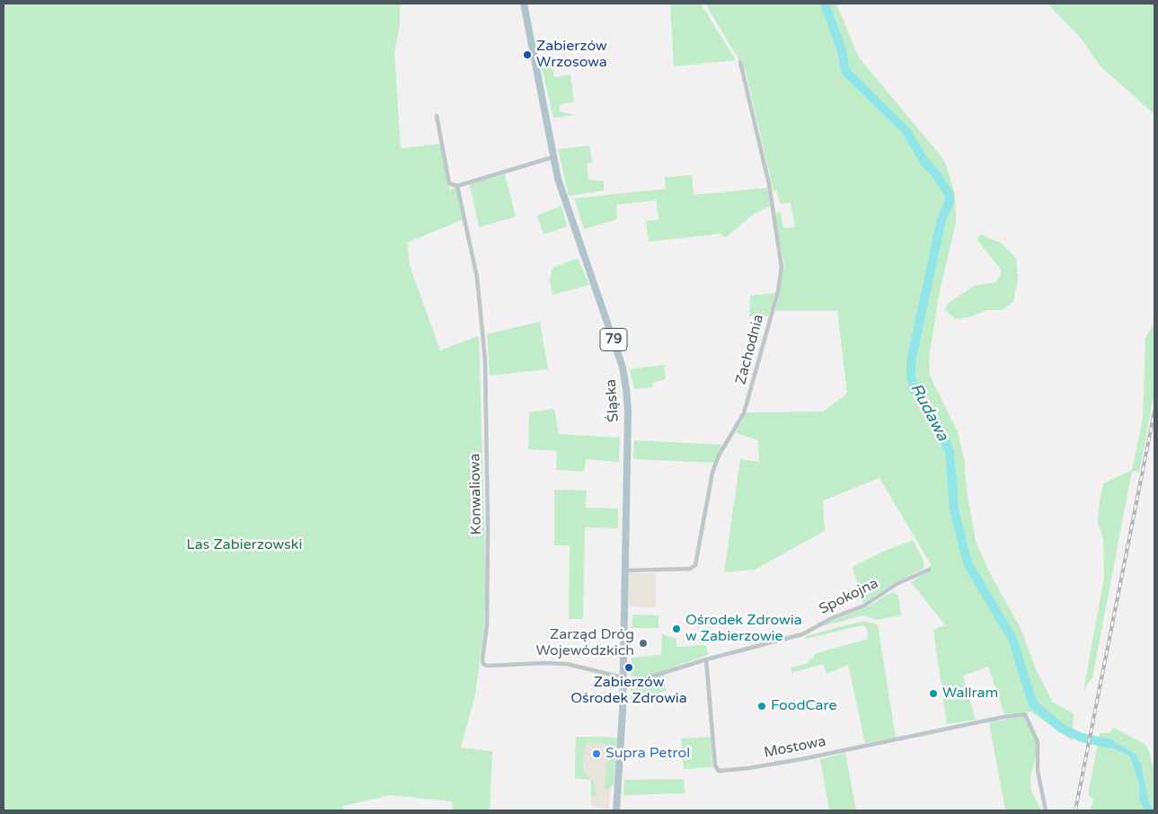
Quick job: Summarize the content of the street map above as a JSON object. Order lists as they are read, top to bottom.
{
  "streets": {
    "main road": ["79", "Śląska"],
    "street": [
      "Zachodnia",
      "Konwaliowa",
      "Spokojna",
      "Mostowa"
    ]
  },
  "crossings": [
    ["Zachodnia", "Śląska"],
    ["Śląska", "Konwaliowa"],
    ["Śląska", "Spokojna"],
    ["Spokojna", "Mostowa"]
  ],
  "water": ["Rudawa"],
  "parks": ["Las Zabierzowski"],
  "places": [
    "Zabierzów Wrzosowa",
    "Ośrodek Zdrowia w Zabierzowie",
    "Zarząd Dróg Wojewódzkich",
    "Zabierzów Ośrodek Zdrowia",
    "Wallram",
    "FoodCare",
    "Supra Petrol"
  ]
}
